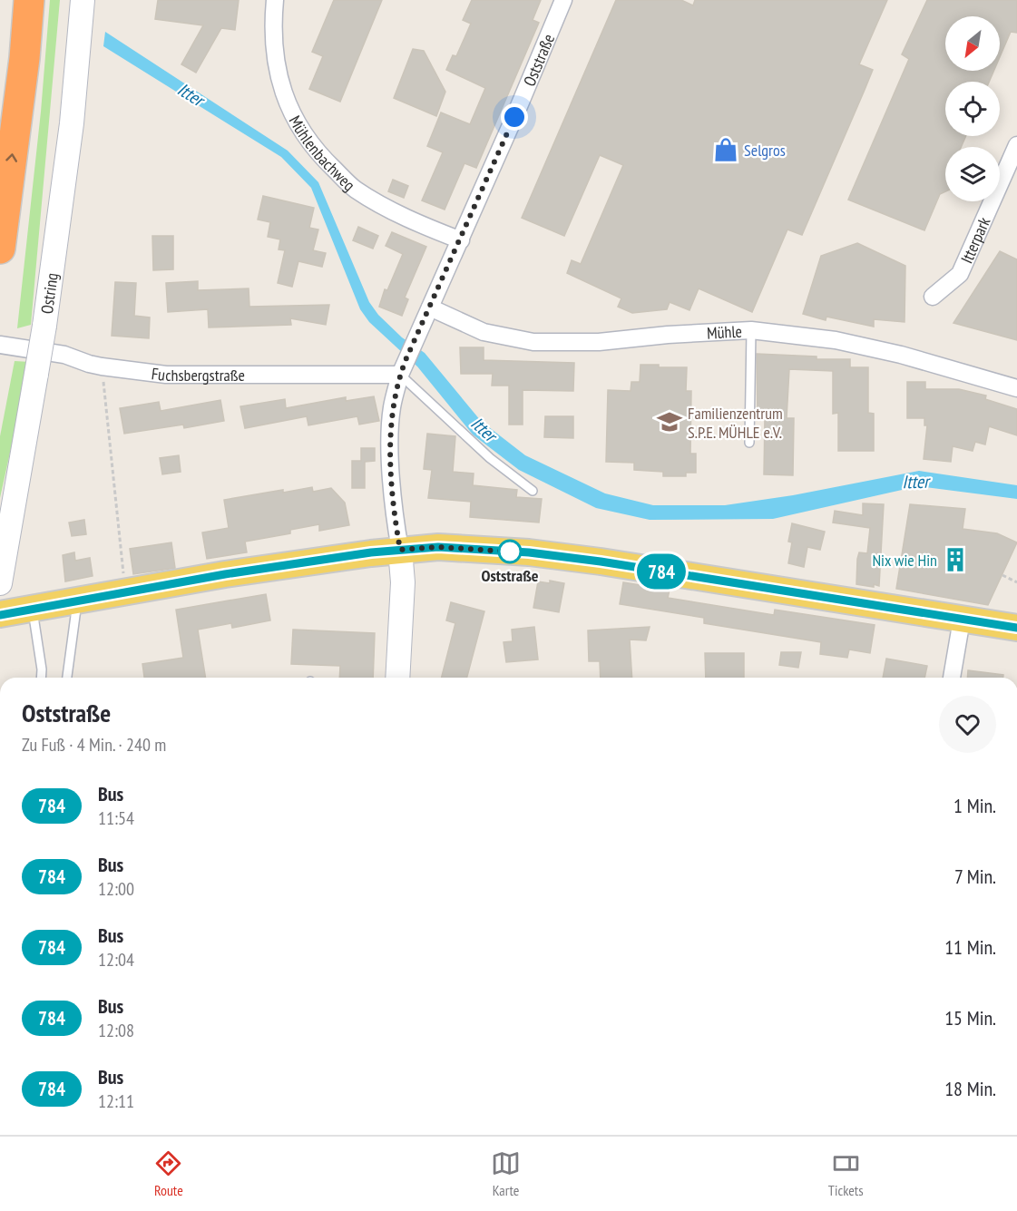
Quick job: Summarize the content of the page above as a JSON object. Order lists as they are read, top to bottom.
{
  "streets": {
    "main road": ["Ostring"],
    "street": [
      "Oststraße",
      "Mühlenbachweg",
      "Itterpark",
      "Mühle",
      "Fuchsbergstraße"
    ]
  },
  "crossings": [
    ["Oststraße", "Mühlenbachweg"],
    ["Oststraße", "Mühle"],
    ["Oststraße", "Fuchsbergstraße"]
  ],
  "water": ["Itter"],
  "places": {
    "shop": ["Selgros"],
    "school or university": ["Familienzentrum S.P.E. MÜHLE e.V."],
    "other": ["Oststraße"],
    "building": ["Nix wie Hin"]
  },
  "lines": ["bus line 784"],
  "north": "bottom left",
  "page": {
    "on_map": "784",
    "heading": ["Oststraße", "Zu Fuß · 4 Min. · 240 m"],
    "list": [
      {
        "mark": "784",
        "name": "Bus",
        "note": "11:54",
        "value": "1 Min."
      },
      {
        "mark": "784",
        "name": "Bus",
        "note": "12:00",
        "value": "7 Min."
      },
      {
        "mark": "784",
        "name": "Bus",
        "note": "12:04",
        "value": "11 Min."
      },
      {
        "mark": "784",
        "name": "Bus",
        "note": "12:08",
        "value": "15 Min."
      },
      {
        "mark": "784",
        "name": "Bus",
        "note": "12:11",
        "value": "18 Min."
      }
    ],
    "tabs": ["Route", "Karte", "Tickets"]
  }
}
